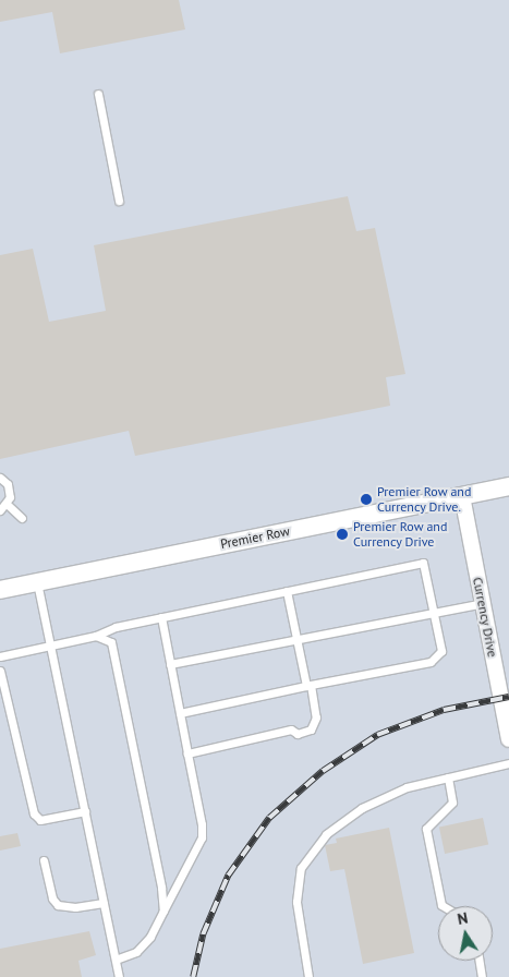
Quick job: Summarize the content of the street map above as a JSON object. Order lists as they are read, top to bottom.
{
  "streets": {
    "street": ["Premier Row", "Currency Drive"]
  },
  "crossings": [
    ["Premier Row", "Currency Drive"]
  ],
  "places": ["Premier Row and Currency Drive.", "Premier Row and Currency Drive"],
  "north": "top"
}
